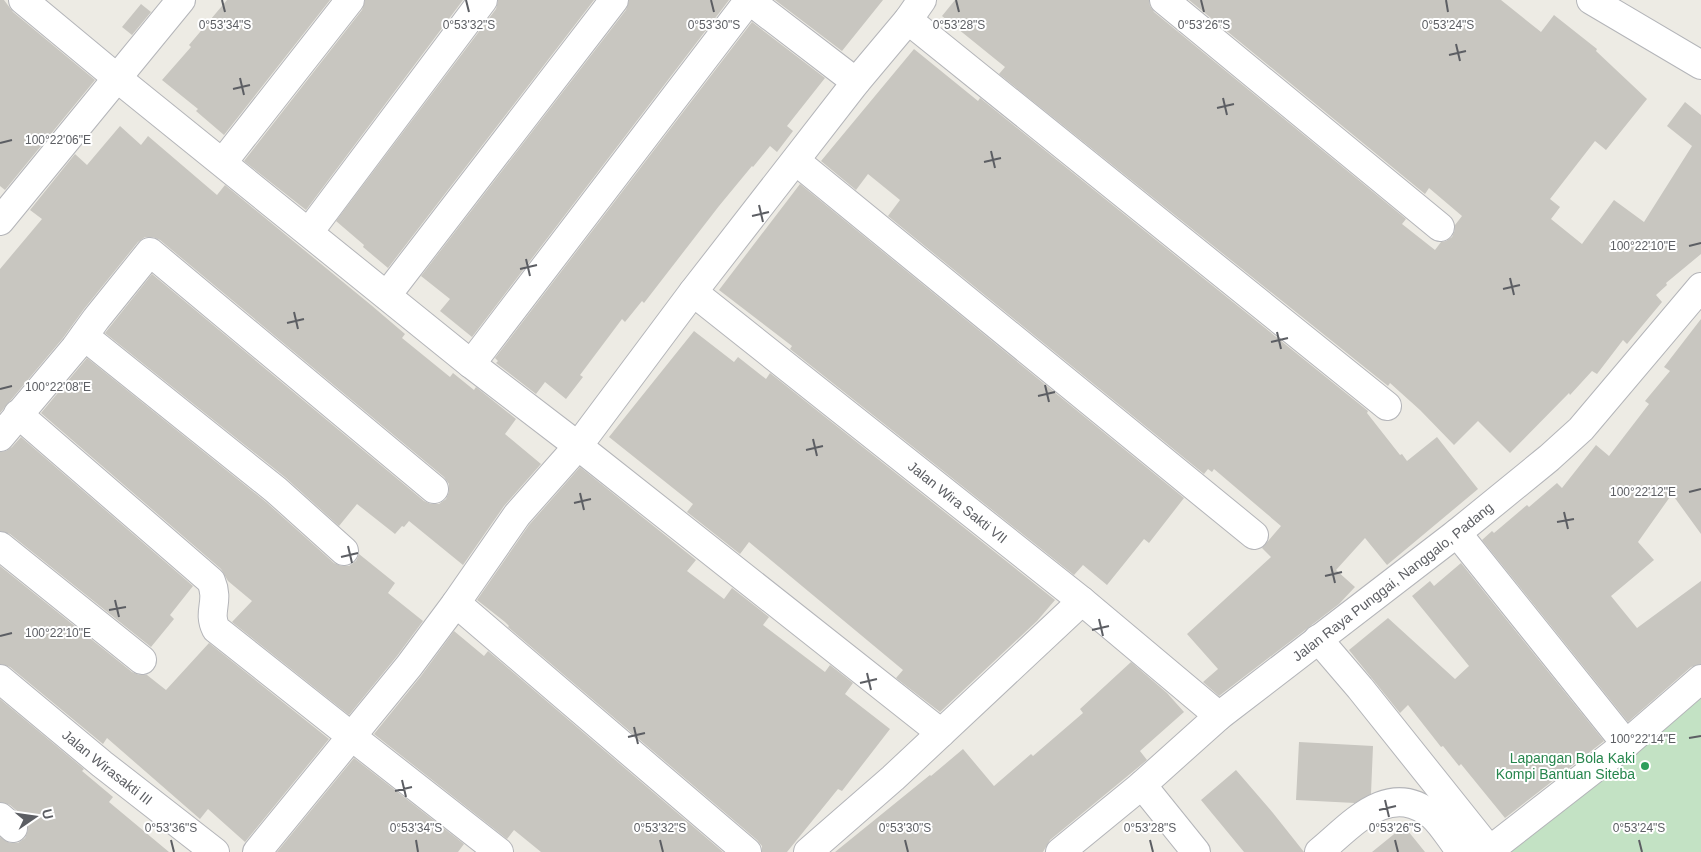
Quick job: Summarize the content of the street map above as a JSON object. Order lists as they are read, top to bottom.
{
  "streets": {
    "street": ["Jalan Wira Sakti VII", "Jalan Raya Punggai, Nanggalo, Padang", "Jalan Wirasakti III"]
  },
  "crossings": [
    ["Jalan Wira Sakti VII", "Jalan Raya Punggai, Nanggalo, Padang"]
  ],
  "places": ["Lapangan Bola Kaki Kompi Bantuan Siteba"],
  "north": "right",
  "coordinates": [
    "0°53'34\"S",
    "0°53'32\"S",
    "0°53'30\"S",
    "0°53'28\"S",
    "0°53'26\"S",
    "0°53'24\"S",
    "100°22'06\"E",
    "100°22'10\"E",
    "100°22'08\"E",
    "100°22'12\"E",
    "100°22'14\"E",
    "0°53'36\"S"
  ]
}
